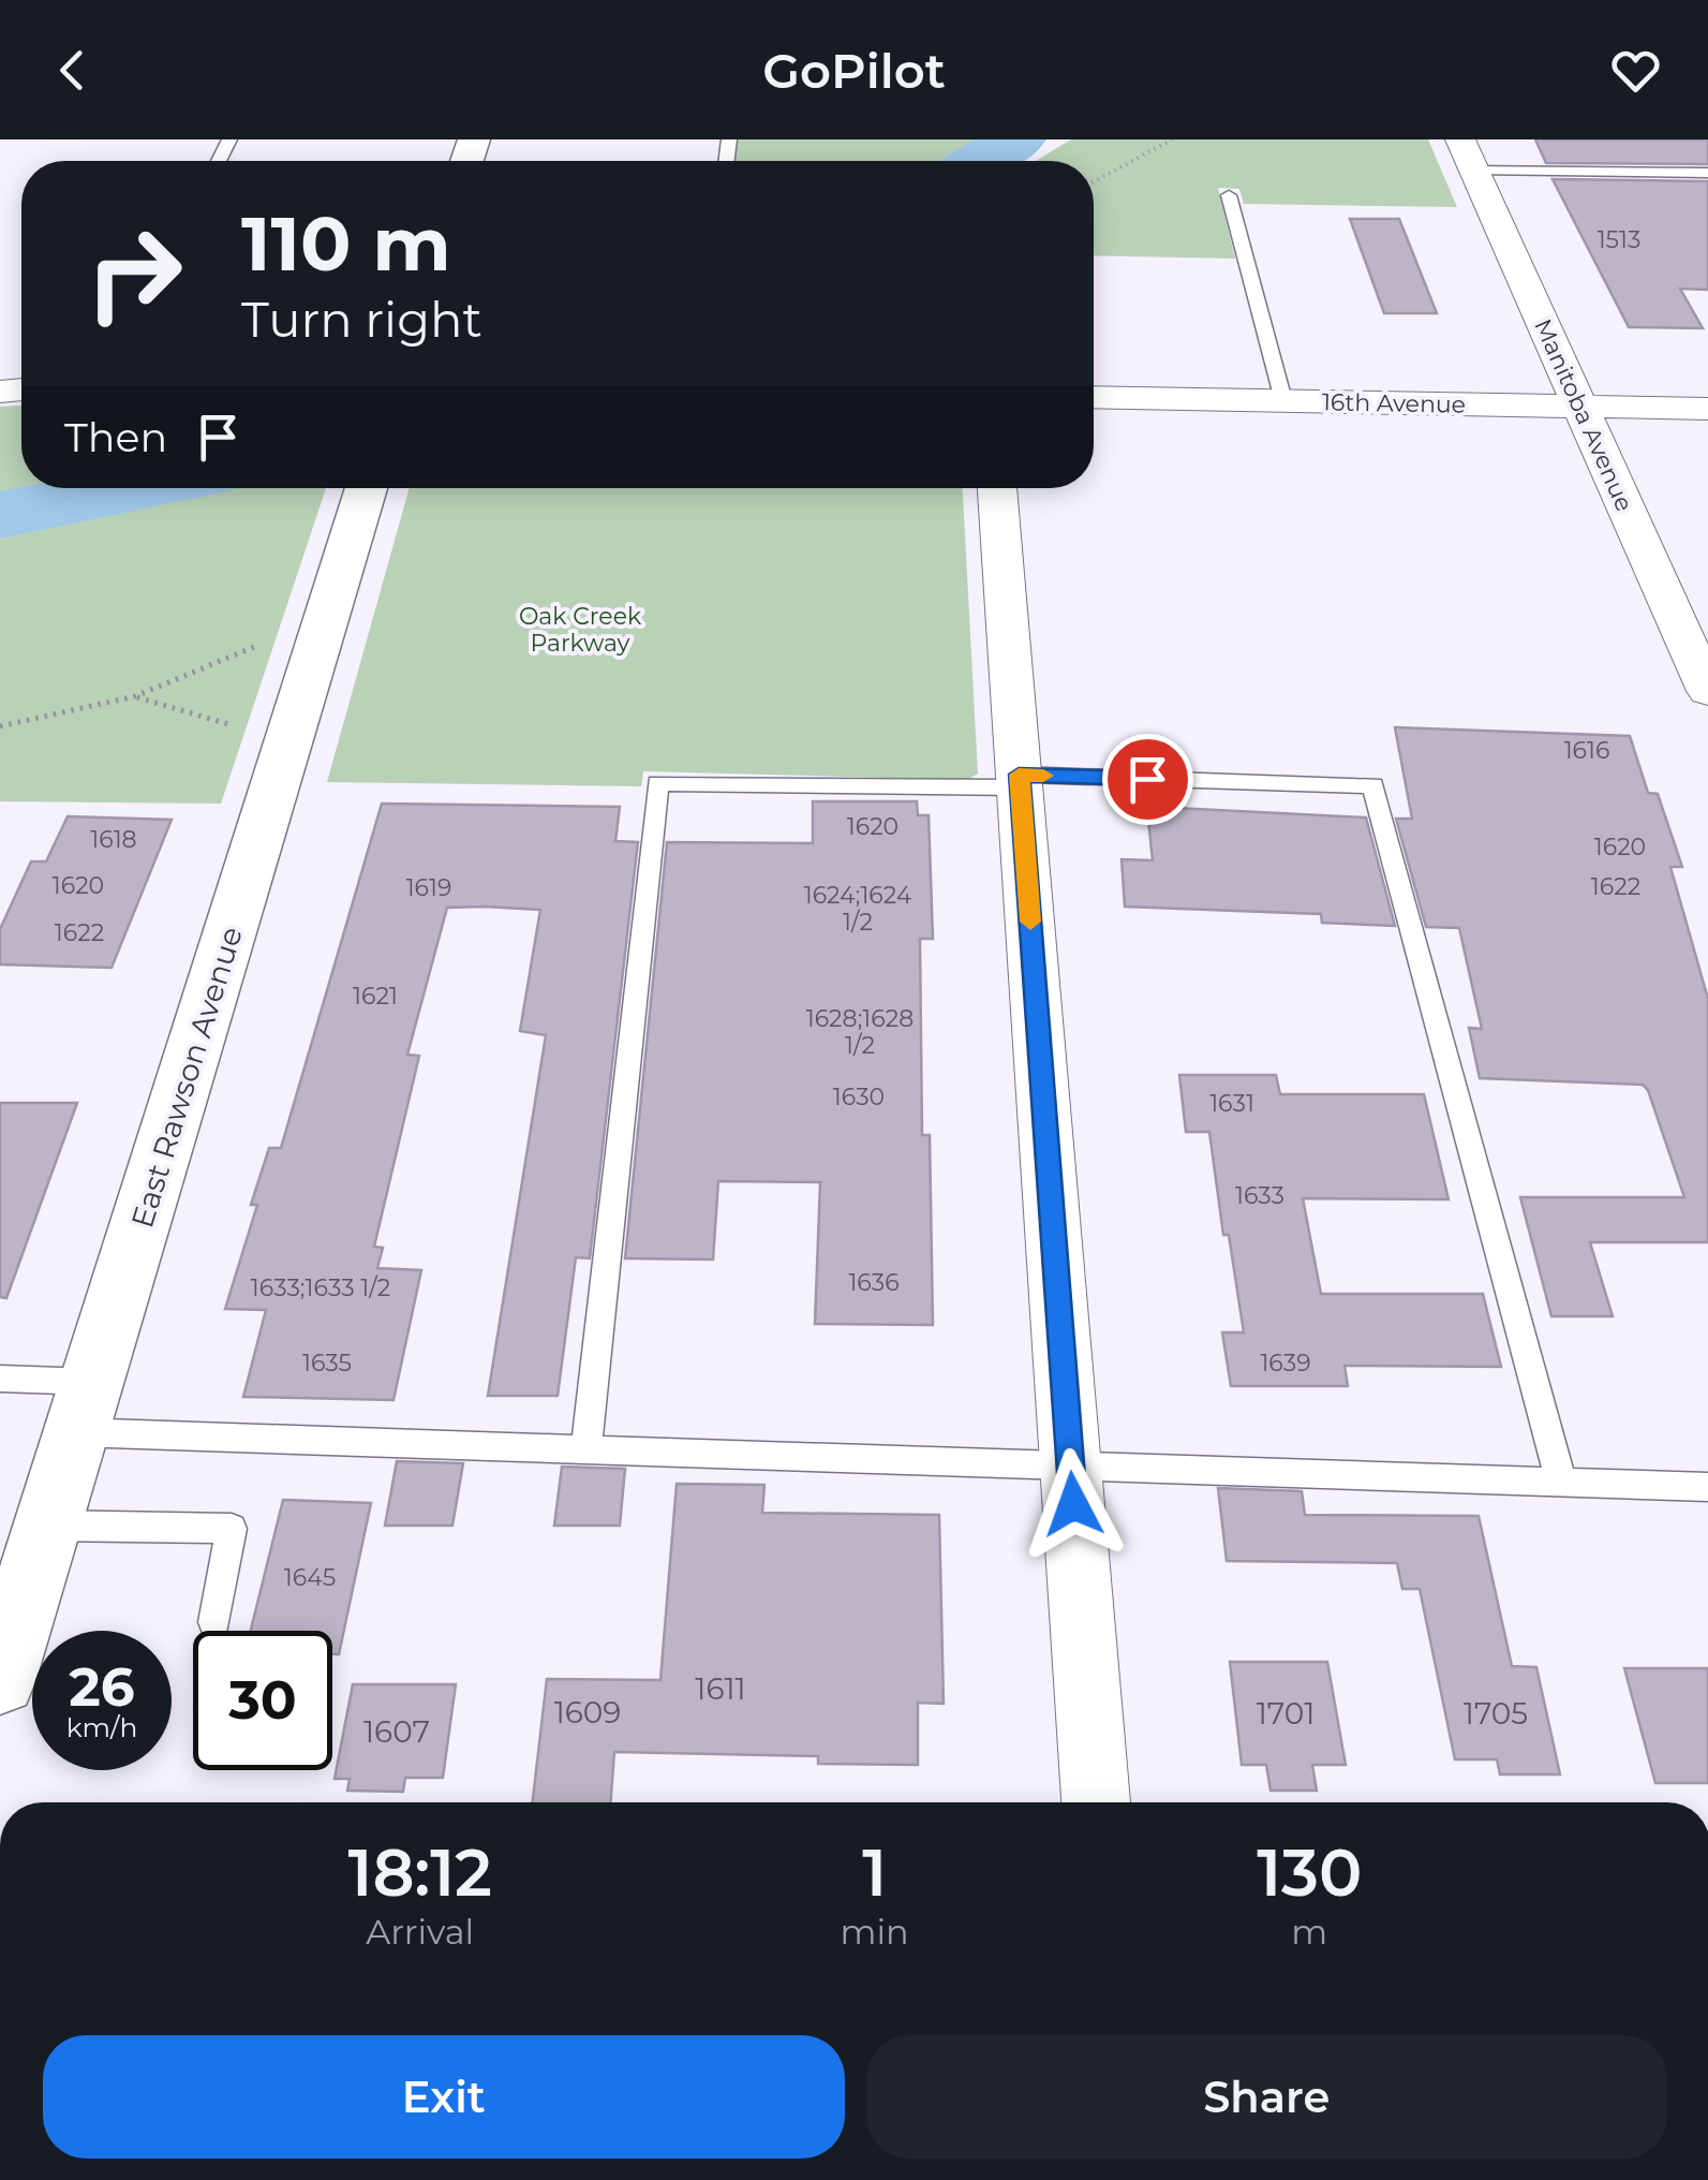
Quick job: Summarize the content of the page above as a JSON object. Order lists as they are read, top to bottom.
{
  "streets": {
    "main road": ["East Rawson Avenue"],
    "street": ["16th Avenue", "Manitoba Avenue"]
  },
  "crossings": [
    ["16th Avenue", "Manitoba Avenue"]
  ],
  "parks": ["Oak Creek Parkway"],
  "house_numbers": [
    "1513",
    "1616",
    "1620",
    "1618",
    "1620",
    "1620",
    "1622",
    "1619",
    "1624;1624 1/2",
    "1622",
    "1621",
    "1628;1628 1/2",
    "1630",
    "1631",
    "1633",
    "1636",
    "1633;1633 1/2",
    "1635",
    "1639",
    "1645",
    "1611",
    "1609",
    "1701",
    "1705",
    "1607"
  ],
  "page": {
    "header": "GoPilot",
    "turn": ["110 m", "Turn right"],
    "then": "Then",
    "speed": "26 km/h",
    "limit": "30",
    "eta": [
      "18:12",
      "Arrival",
      "1",
      "min",
      "130",
      "m"
    ],
    "buttons": ["Exit", "Share"]
  }
}
